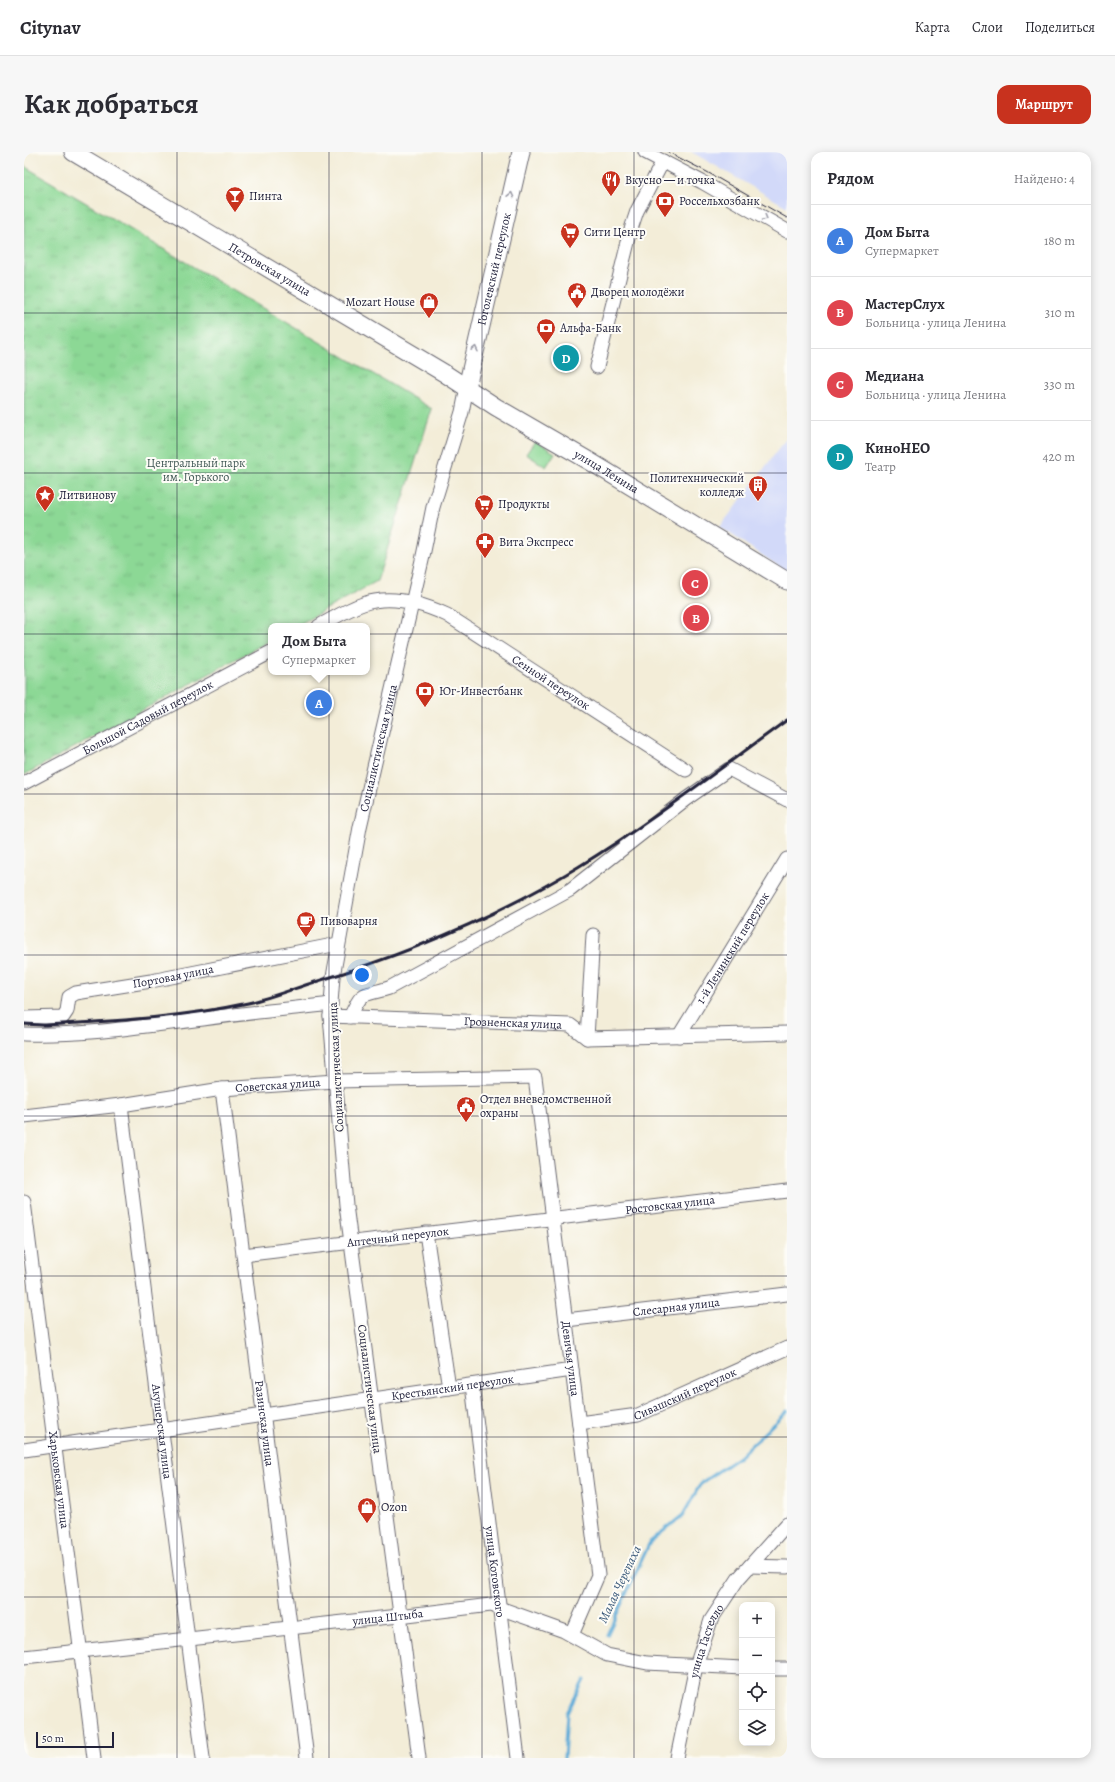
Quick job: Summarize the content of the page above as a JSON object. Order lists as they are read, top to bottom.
{
  "streets": {
    "main road": ["Петровская улица", "Гоголевский переулок", "улица Ленина"],
    "street": [
      "Сенной переулок",
      "Большой Садовый переулок",
      "Социалистическая улица",
      "1-й Ленинский переулок",
      "Портовая улица",
      "Грозненская улица",
      "Советская улица",
      "Ростовская улица",
      "Аптечный переулок",
      "Слесарная улица",
      "Девичья улица",
      "Крестьянский переулок",
      "Сивашский переулок",
      "Разинская улица",
      "Акушерская улица",
      "Харьковская улица",
      "улица Котовского",
      "улица Штыба",
      "улица Гастелло"
    ]
  },
  "crossings": [
    ["Петровская улица", "Гоголевский переулок"],
    ["Петровская улица", "улица Ленина"],
    ["Петровская улица", "Социалистическая улица"],
    ["Гоголевский переулок", "улица Ленина"],
    ["Гоголевский переулок", "Социалистическая улица"],
    ["улица Ленина", "Социалистическая улица"],
    ["Сенной переулок", "Социалистическая улица"],
    ["Социалистическая улица", "Портовая улица"],
    ["Социалистическая улица", "Грозненская улица"],
    ["Социалистическая улица", "Советская улица"],
    ["Социалистическая улица", "Аптечный переулок"],
    ["Социалистическая улица", "Крестьянский переулок"],
    ["Социалистическая улица", "улица Штыба"],
    ["Советская улица", "Девичья улица"],
    ["Советская улица", "Разинская улица"],
    ["Советская улица", "Акушерская улица"],
    ["Ростовская улица", "Аптечный переулок"],
    ["Ростовская улица", "Девичья улица"],
    ["Аптечный переулок", "Девичья улица"],
    ["Аптечный переулок", "Разинская улица"],
    ["Слесарная улица", "Девичья улица"],
    ["Девичья улица", "Крестьянский переулок"],
    ["Девичья улица", "Сивашский переулок"],
    ["Девичья улица", "улица Штыба"],
    ["Крестьянский переулок", "Разинская улица"],
    ["Крестьянский переулок", "Акушерская улица"],
    ["Крестьянский переулок", "Харьковская улица"],
    ["Крестьянский переулок", "улица Котовского"],
    ["Разинская улица", "улица Штыба"],
    ["Акушерская улица", "улица Штыба"],
    ["Харьковская улица", "улица Штыба"],
    ["улица Котовского", "улица Штыба"],
    ["улица Штыба", "улица Гастелло"]
  ],
  "one_way": ["Гоголевский переулок"],
  "water": ["Малая Черепаха"],
  "parks": ["Центральный парк им. Горького"],
  "places": {
    "restaurant": ["Вкусно — и точка"],
    "bar": ["Пинта"],
    "bank": ["Россельхозбанк", "Альфа-Банк", "Юг-Инвестбанк"],
    "supermarket": ["Сити Центр", "Продукты"],
    "public building": ["Дворец молодёжи", "Отдел вневедомственной охраны"],
    "shop": ["Mozart House", "Ozon"],
    "building": ["Политехнический колледж"],
    "place": ["Литвинову"],
    "pharmacy": ["Вита Экспресс"],
    "cafe": ["Пивоварня"]
  },
  "scale_bar": "50 m",
  "page": {
    "header": "Citynav",
    "nav": ["Карта", "Слои", "Поделиться"],
    "title": "Как добраться",
    "buttons": "Маршрут",
    "heading": ["Рядом", "Найдено: 4"],
    "list": [
      {
        "mark": "A",
        "name": "Дом Быта",
        "note": "Супермаркет",
        "value": "180 m"
      },
      {
        "mark": "B",
        "name": "МастерСлух",
        "note": "Больница · улица Ленина",
        "value": "310 m"
      },
      {
        "mark": "C",
        "name": "Медиана",
        "note": "Больница · улица Ленина",
        "value": "330 m"
      },
      {
        "mark": "D",
        "name": "КиноНЕО",
        "note": "Театр",
        "value": "420 m"
      }
    ],
    "pins": [
      "D",
      "C",
      "B",
      "A"
    ],
    "popup": ["Дом Быта", "Супермаркет"],
    "map_buttons": ["+", "−"],
    "scale": "50 m"
  }
}
